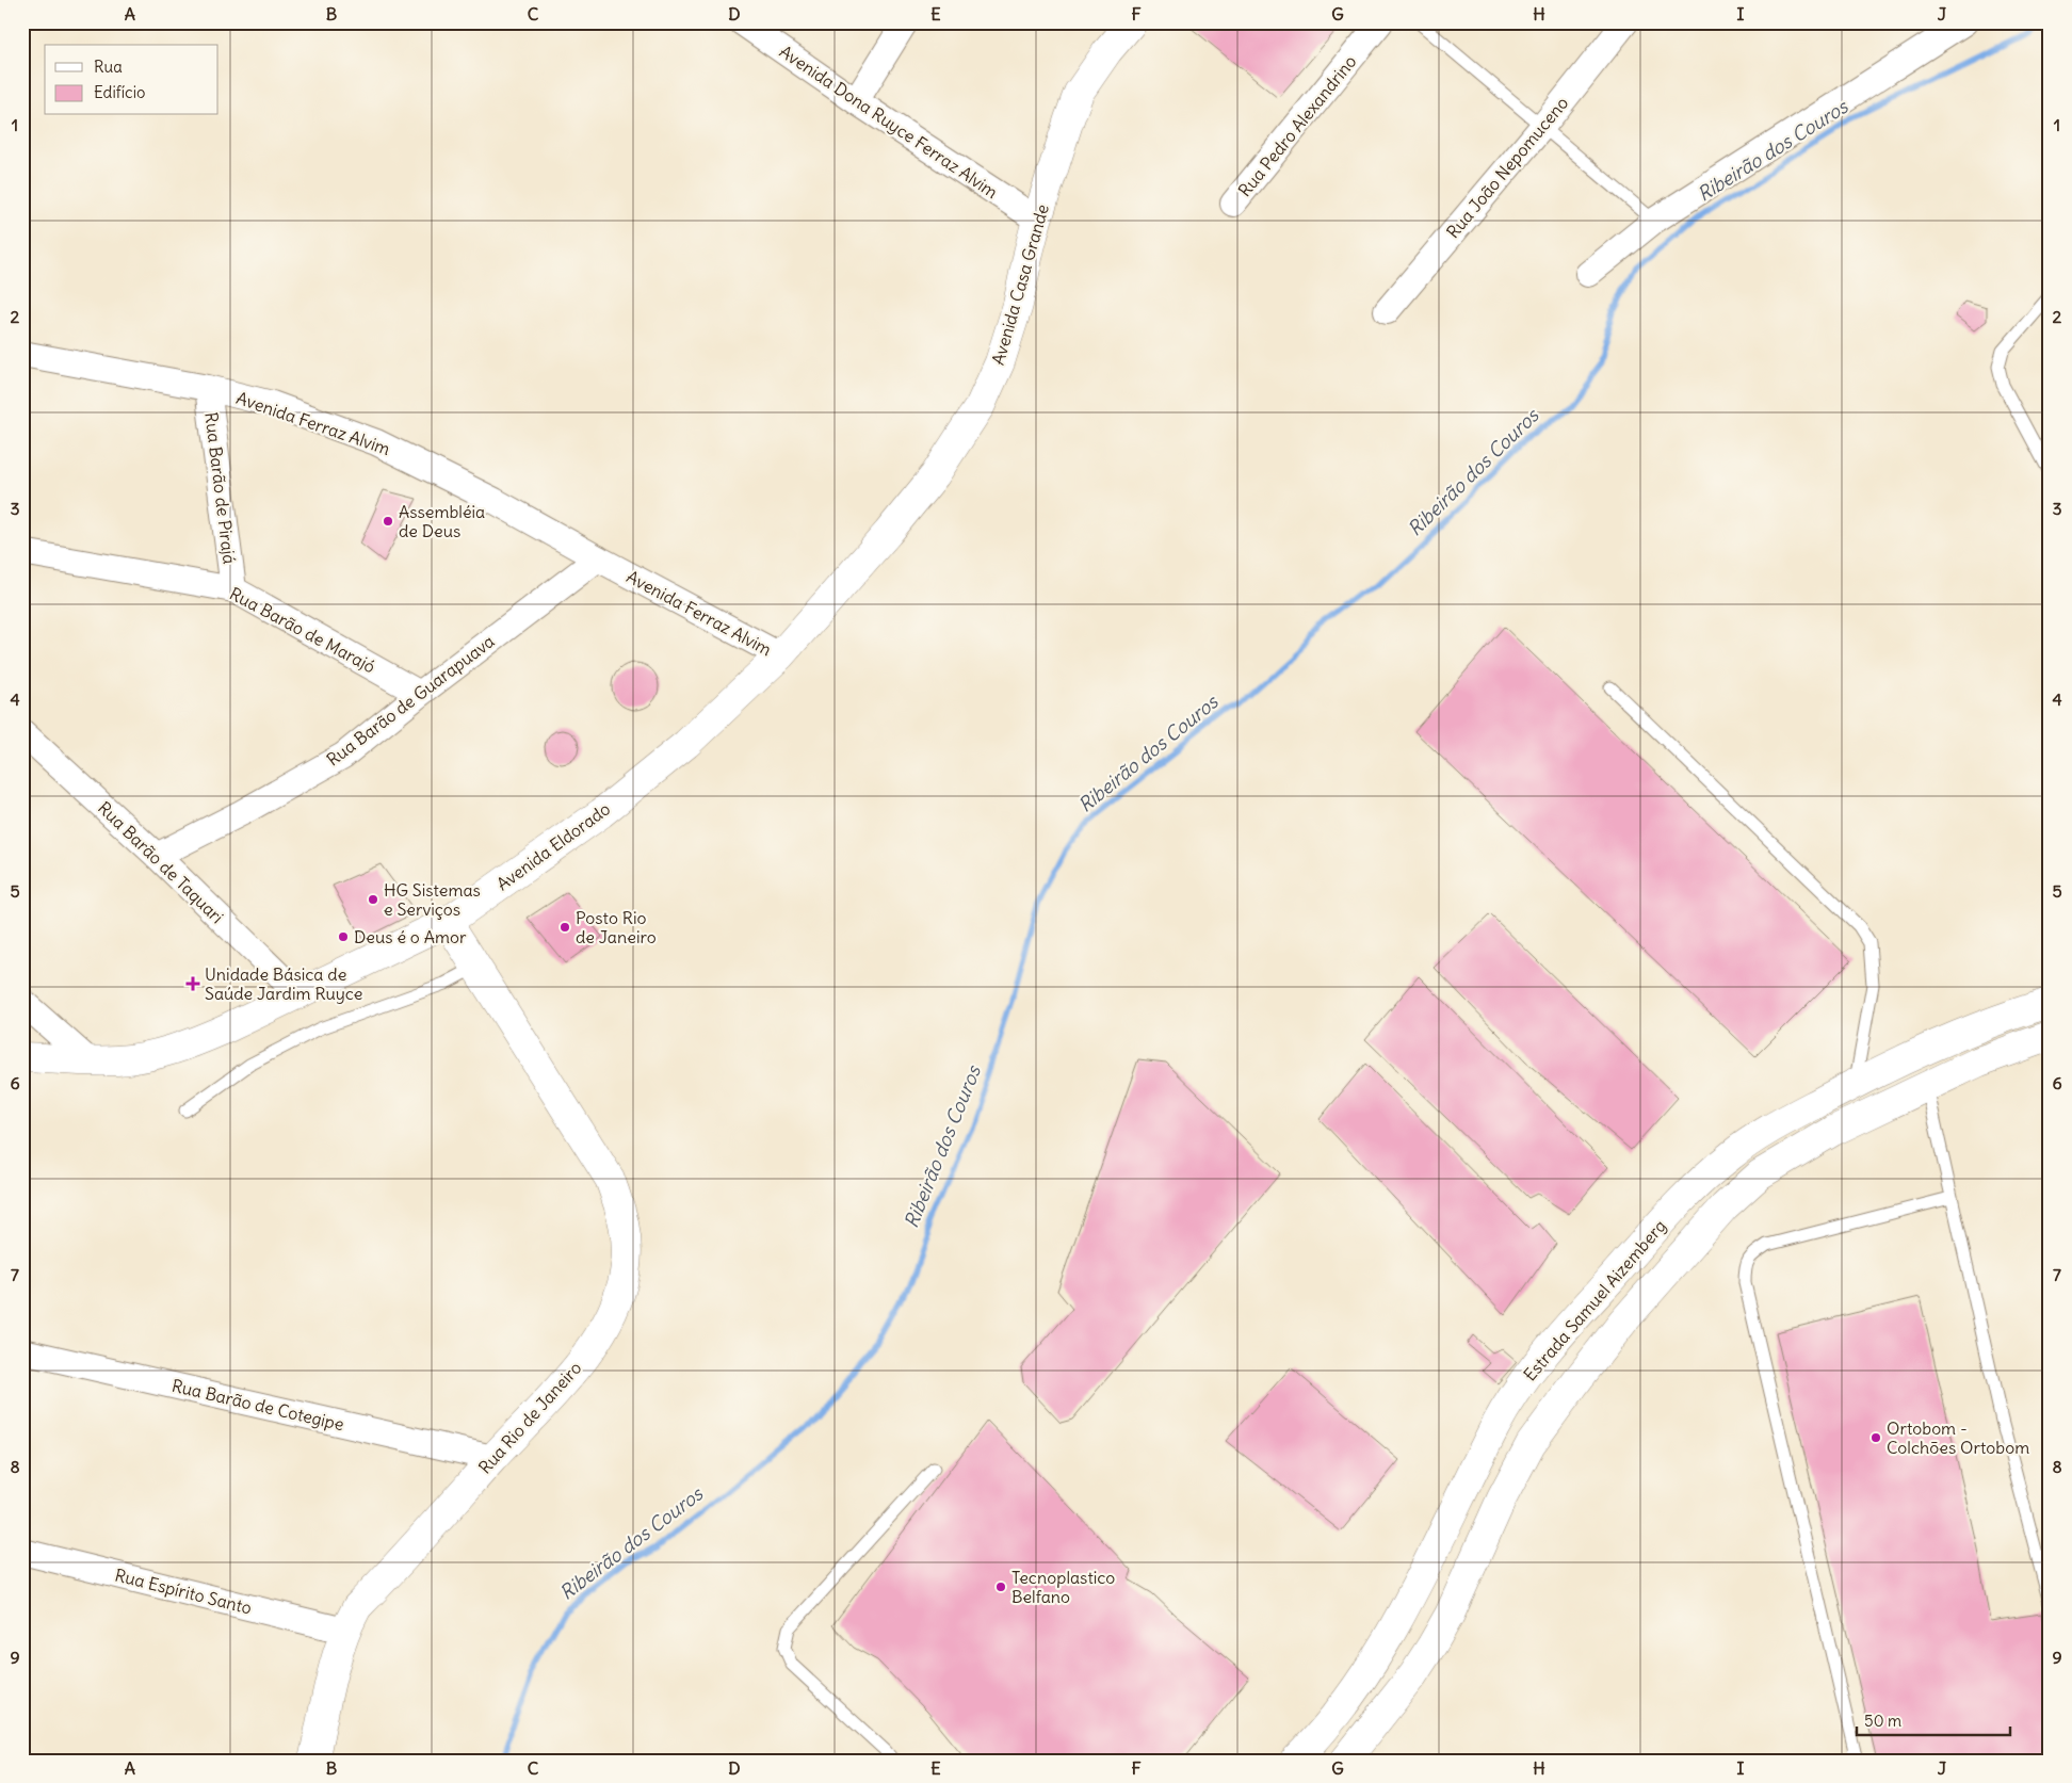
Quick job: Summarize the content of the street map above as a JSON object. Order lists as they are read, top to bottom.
{
  "streets": {
    "main road": [
      "Avenida Casa Grande",
      "Avenida Eldorado",
      "Estrada Samuel Aizemberg",
      "Rua Rio de Janeiro"
    ],
    "street": [
      "Avenida Dona Ruyce Ferraz Alvim",
      "Rua Pedro Alexandrino",
      "Rua João Nepomuceno",
      "Avenida Ferraz Alvim",
      "Rua Barão de Pirajá",
      "Rua Barão de Marajó",
      "Rua Barão de Guarapuava",
      "Rua Barão de Taquari",
      "Rua Barão de Cotegipe",
      "Rua Espírito Santo"
    ]
  },
  "crossings": [
    ["Avenida Dona Ruyce Ferraz Alvim", "Avenida Casa Grande"],
    ["Avenida Casa Grande", "Avenida Ferraz Alvim"],
    ["Avenida Casa Grande", "Avenida Eldorado"],
    ["Avenida Ferraz Alvim", "Rua Barão de Pirajá"],
    ["Avenida Ferraz Alvim", "Rua Barão de Guarapuava"],
    ["Avenida Ferraz Alvim", "Avenida Eldorado"],
    ["Rua Barão de Pirajá", "Rua Barão de Marajó"],
    ["Rua Barão de Marajó", "Rua Barão de Guarapuava"],
    ["Rua Barão de Guarapuava", "Rua Barão de Taquari"],
    ["Avenida Eldorado", "Rua Barão de Taquari"],
    ["Avenida Eldorado", "Rua Rio de Janeiro"],
    ["Rua Barão de Cotegipe", "Rua Rio de Janeiro"],
    ["Rua Rio de Janeiro", "Rua Espírito Santo"]
  ],
  "water": ["Ribeirão dos Couros"],
  "places": {
    "other": [
      "Assembléia de Deus",
      "HG Sistemas e Serviços",
      "Posto Rio de Janeiro",
      "Deus é o Amor",
      "Ortobom - Colchões Ortobom",
      "Tecnoplastico Belfano"
    ],
    "health": ["Unidade Básica de Saúde Jardim Ruyce"]
  },
  "legend": ["Rua", "Edifício"],
  "scale_bar": "50 m",
  "grid": {
    "columns": [
      "A",
      "B",
      "C",
      "D",
      "E",
      "F",
      "G",
      "H",
      "I",
      "J"
    ],
    "rows": [
      "1",
      "2",
      "3",
      "4",
      "5",
      "6",
      "7",
      "8",
      "9"
    ]
  }
}
